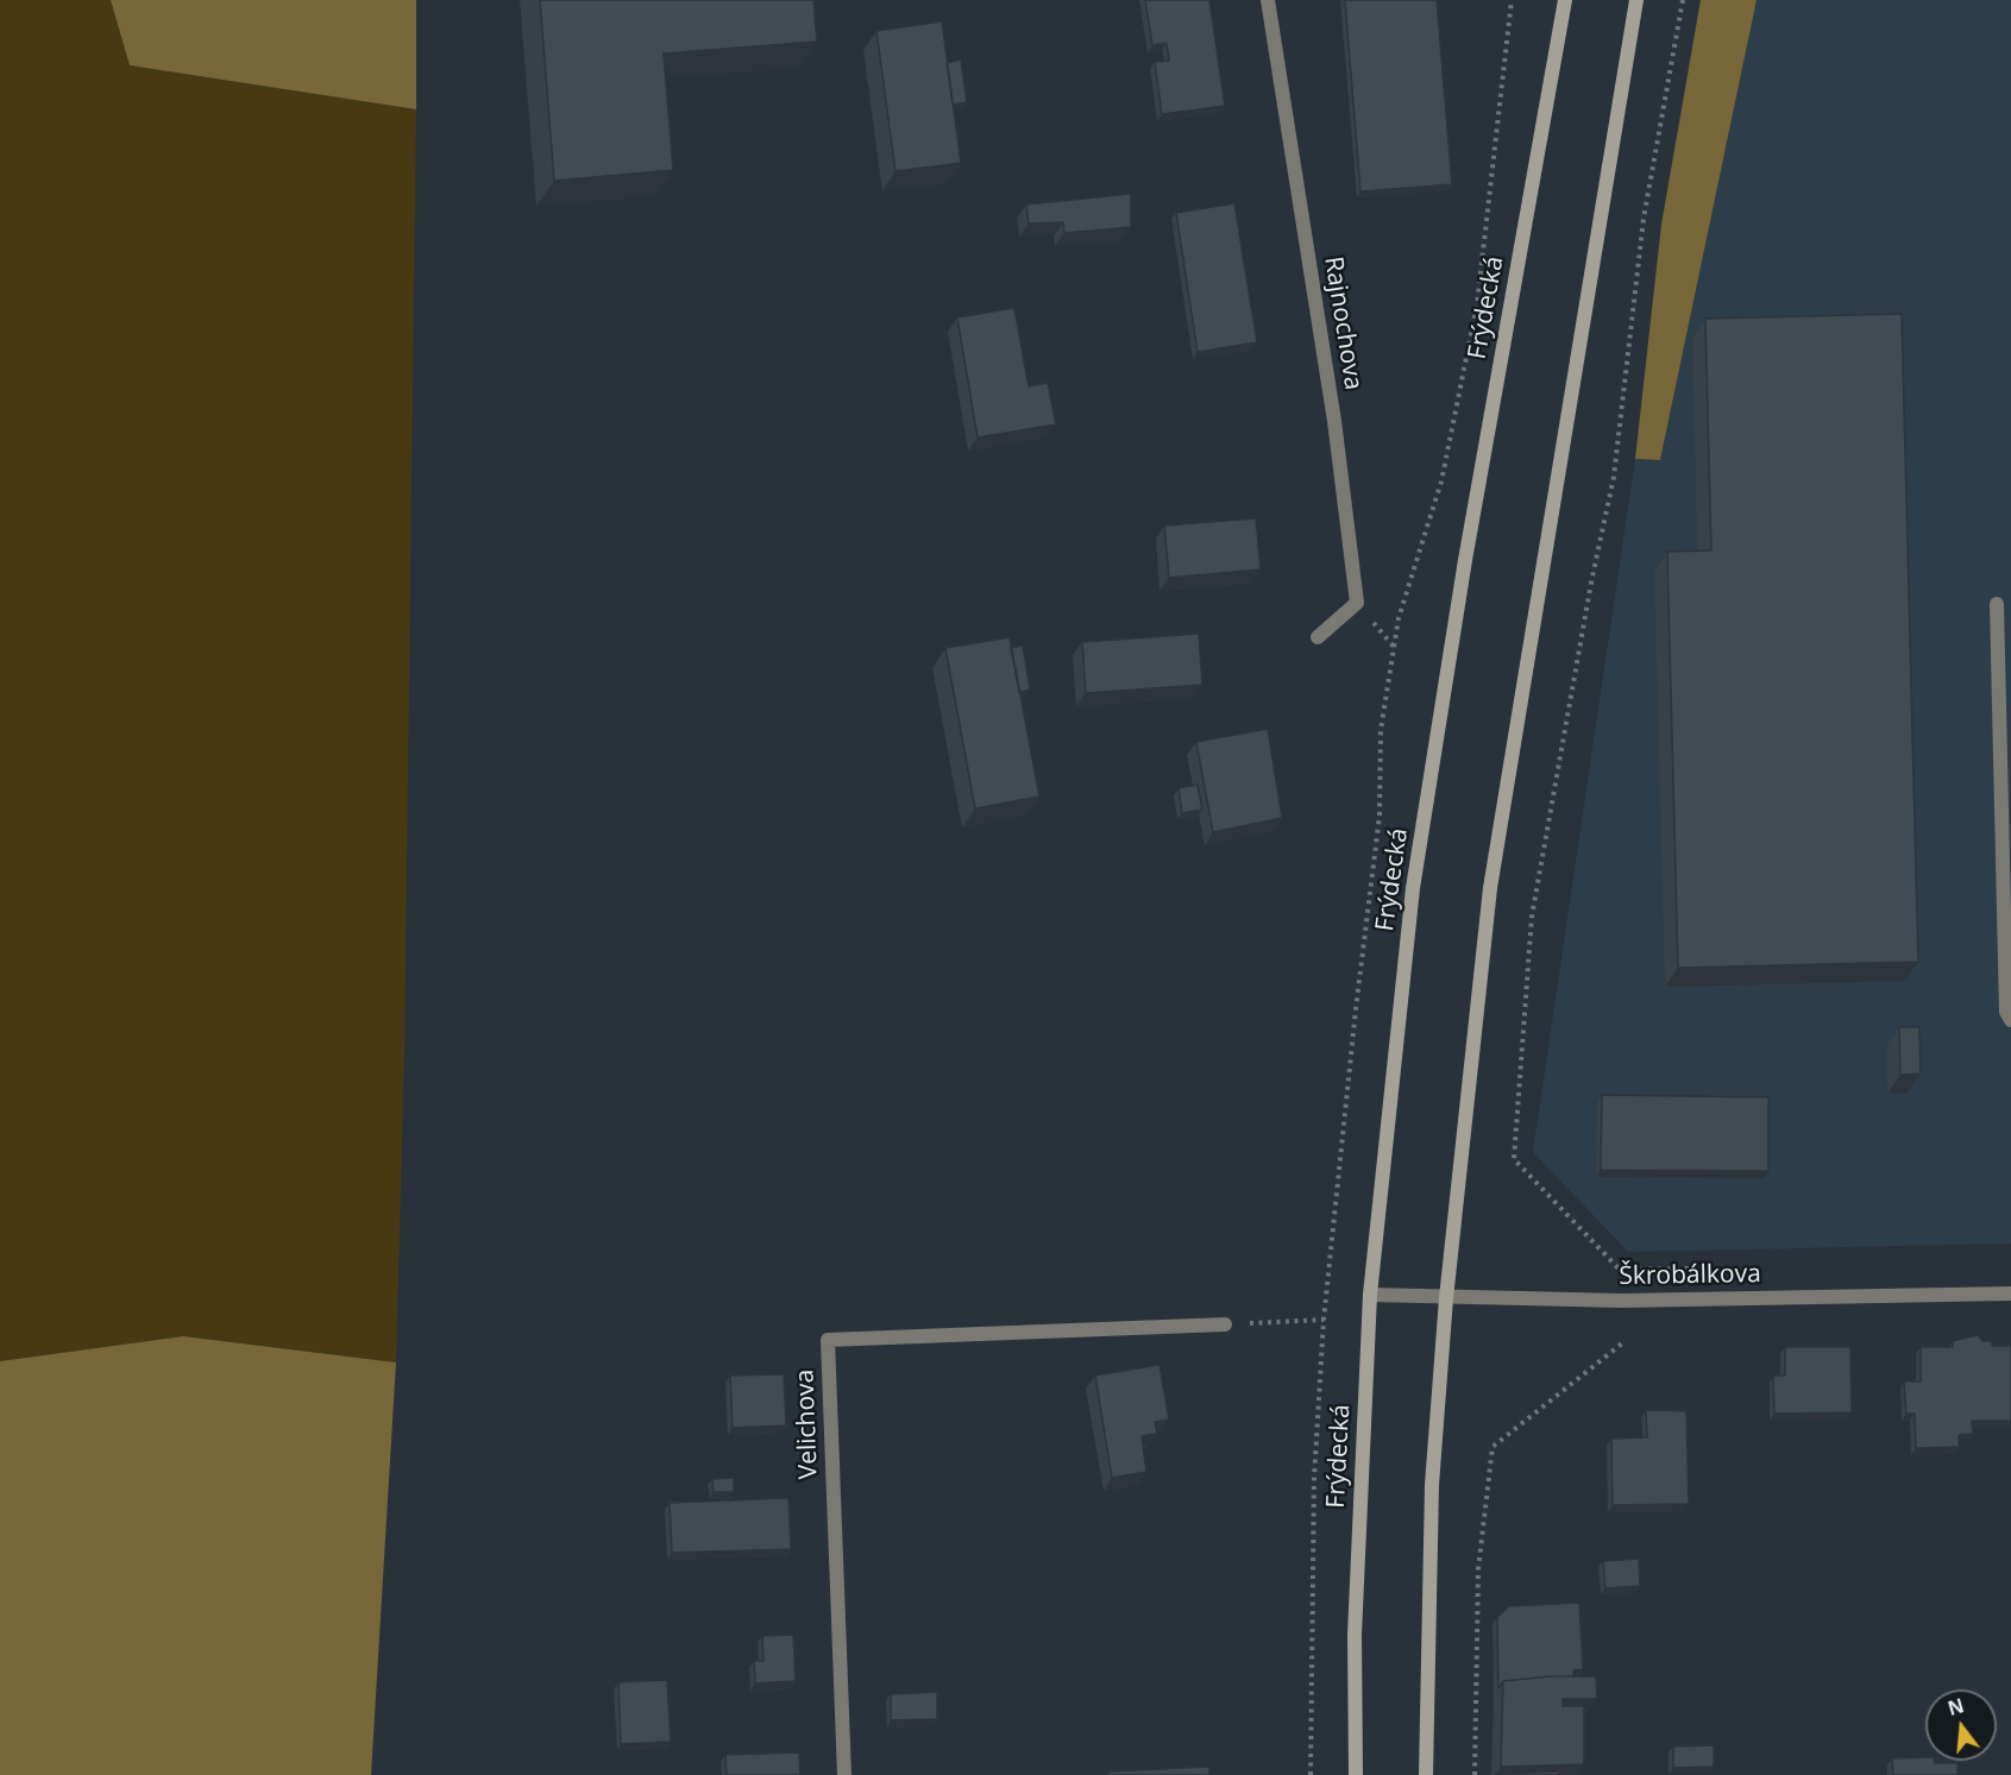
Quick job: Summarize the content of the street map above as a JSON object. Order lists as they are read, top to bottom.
{
  "streets": {
    "main road": ["Frýdecká"],
    "street": ["Rajnochova", "Škrobálkova", "Velichova"]
  },
  "crossings": [
    ["Frýdecká", "Škrobálkova"]
  ],
  "north": "top"
}
